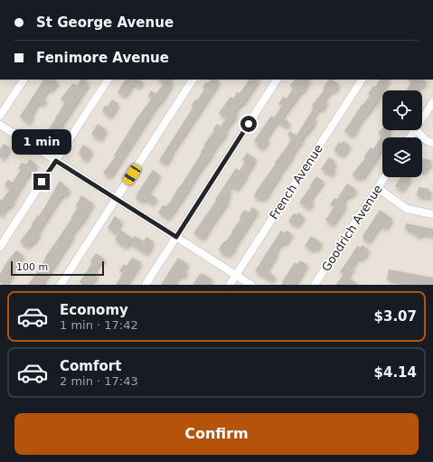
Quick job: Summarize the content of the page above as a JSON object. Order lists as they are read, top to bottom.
{
  "streets": {
    "street": ["French Avenue", "Goodrich Avenue"]
  },
  "scale_bar": "100 m",
  "page": {
    "banner": ["St George Avenue", "Fenimore Avenue"],
    "bubble": "1 min",
    "scale": "100 m",
    "list": [
      {
        "name": "Economy",
        "note": "1 min · 17:42",
        "value": "$3.07"
      },
      {
        "name": "Comfort",
        "note": "2 min · 17:43",
        "value": "$4.14"
      }
    ],
    "buttons": "Confirm"
  }
}
